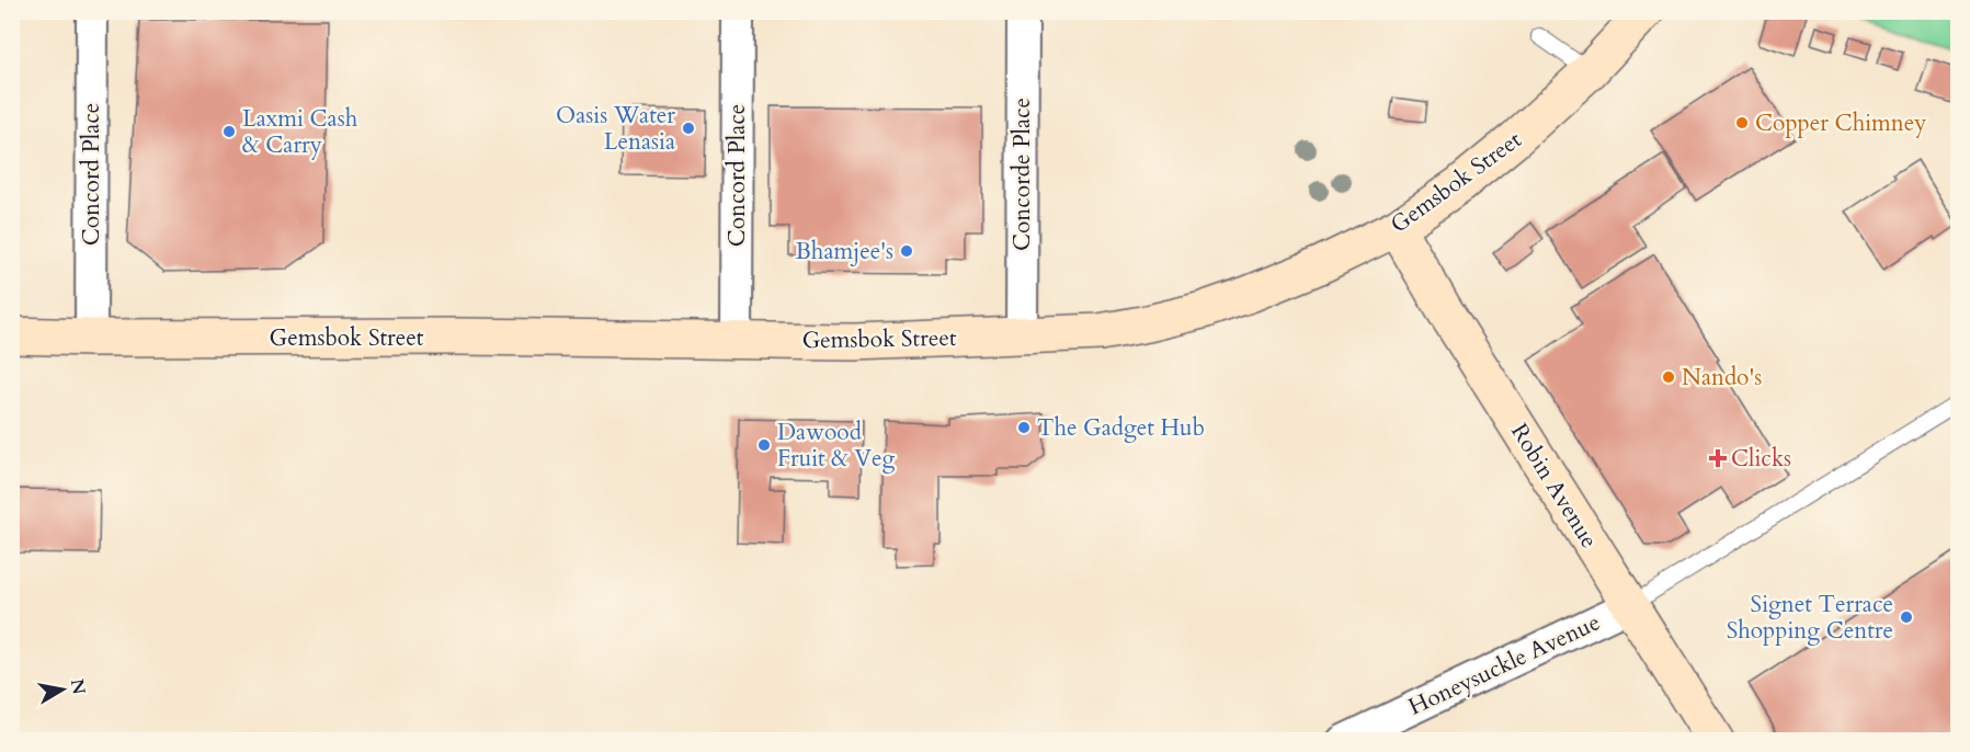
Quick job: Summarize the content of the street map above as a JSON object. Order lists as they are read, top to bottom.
{
  "streets": {
    "street": [
      "Concord Place",
      "Concorde Place",
      "Gemsbok Street",
      "Robin Avenue",
      "Honeysuckle Avenue"
    ]
  },
  "crossings": [
    ["Concord Place", "Gemsbok Street"],
    ["Concorde Place", "Gemsbok Street"],
    ["Gemsbok Street", "Robin Avenue"],
    ["Robin Avenue", "Honeysuckle Avenue"]
  ],
  "places": {
    "other": [
      "Copper Chimney",
      "Oasis Water Lenasia",
      "Laxmi Cash & Carry",
      "Bhamjee's",
      "Nando's",
      "The Gadget Hub",
      "Dawood Fruit & Veg",
      "Signet Terrace Shopping Centre"
    ],
    "health": ["Clicks"]
  },
  "north": "right"
}
